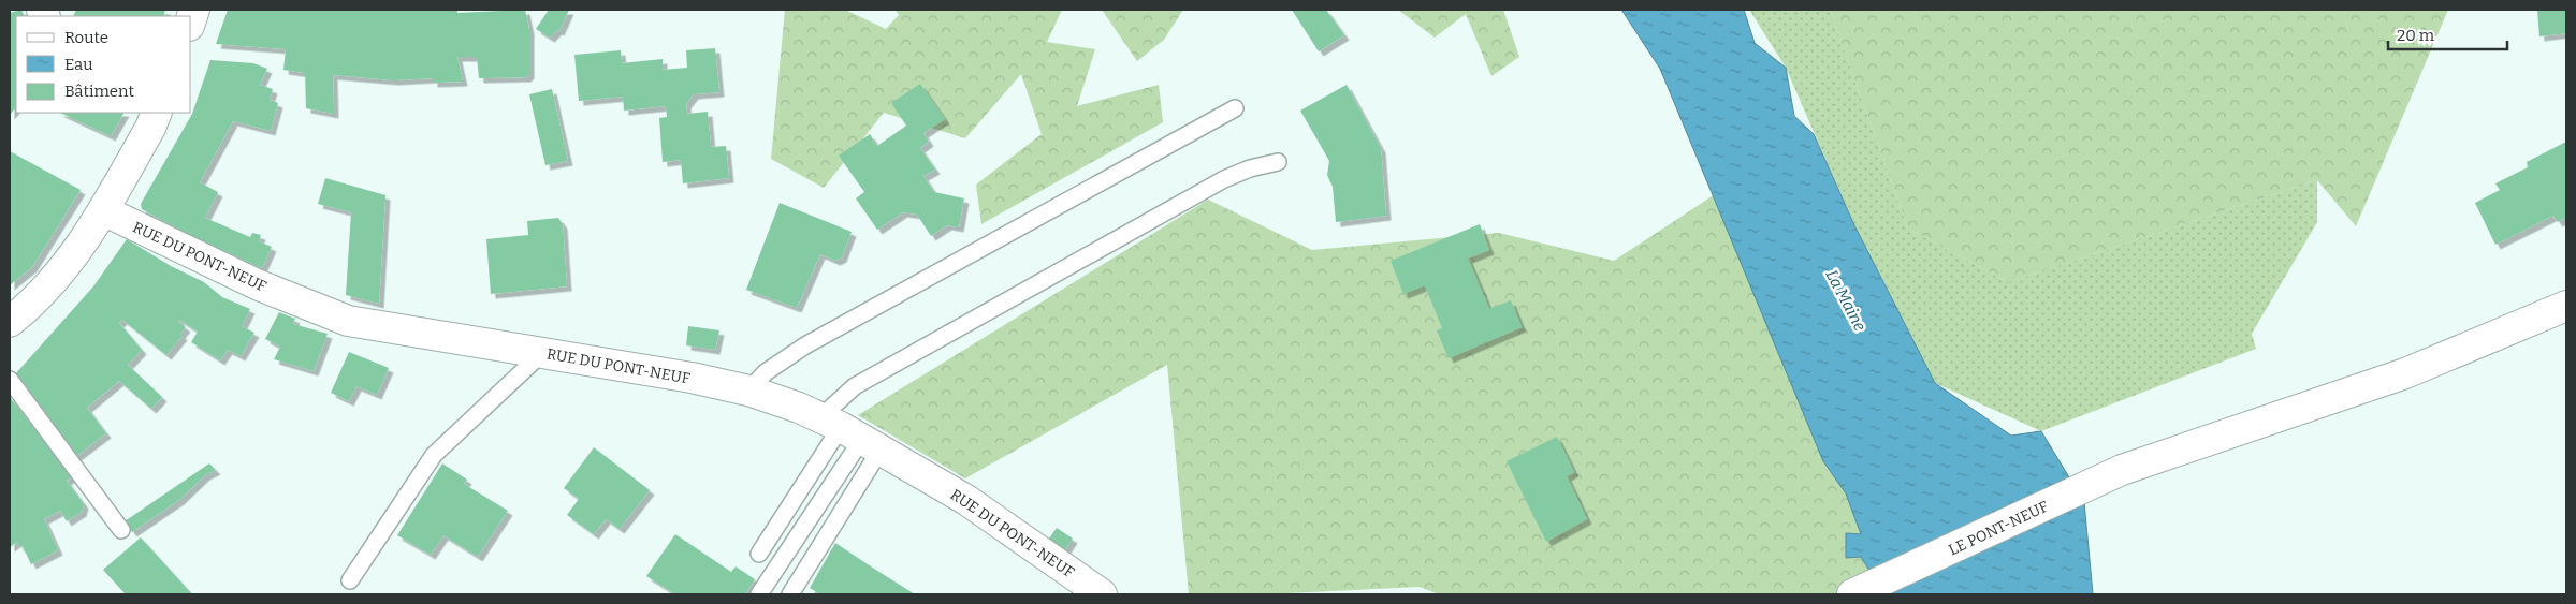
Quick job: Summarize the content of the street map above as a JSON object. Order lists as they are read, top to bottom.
{
  "streets": {
    "street": ["RUE DU PONT-NEUF", "LE PONT-NEUF"]
  },
  "water": ["La Maine"],
  "legend": ["Route", "Eau", "Bâtiment"],
  "scale_bar": "20 m"
}
